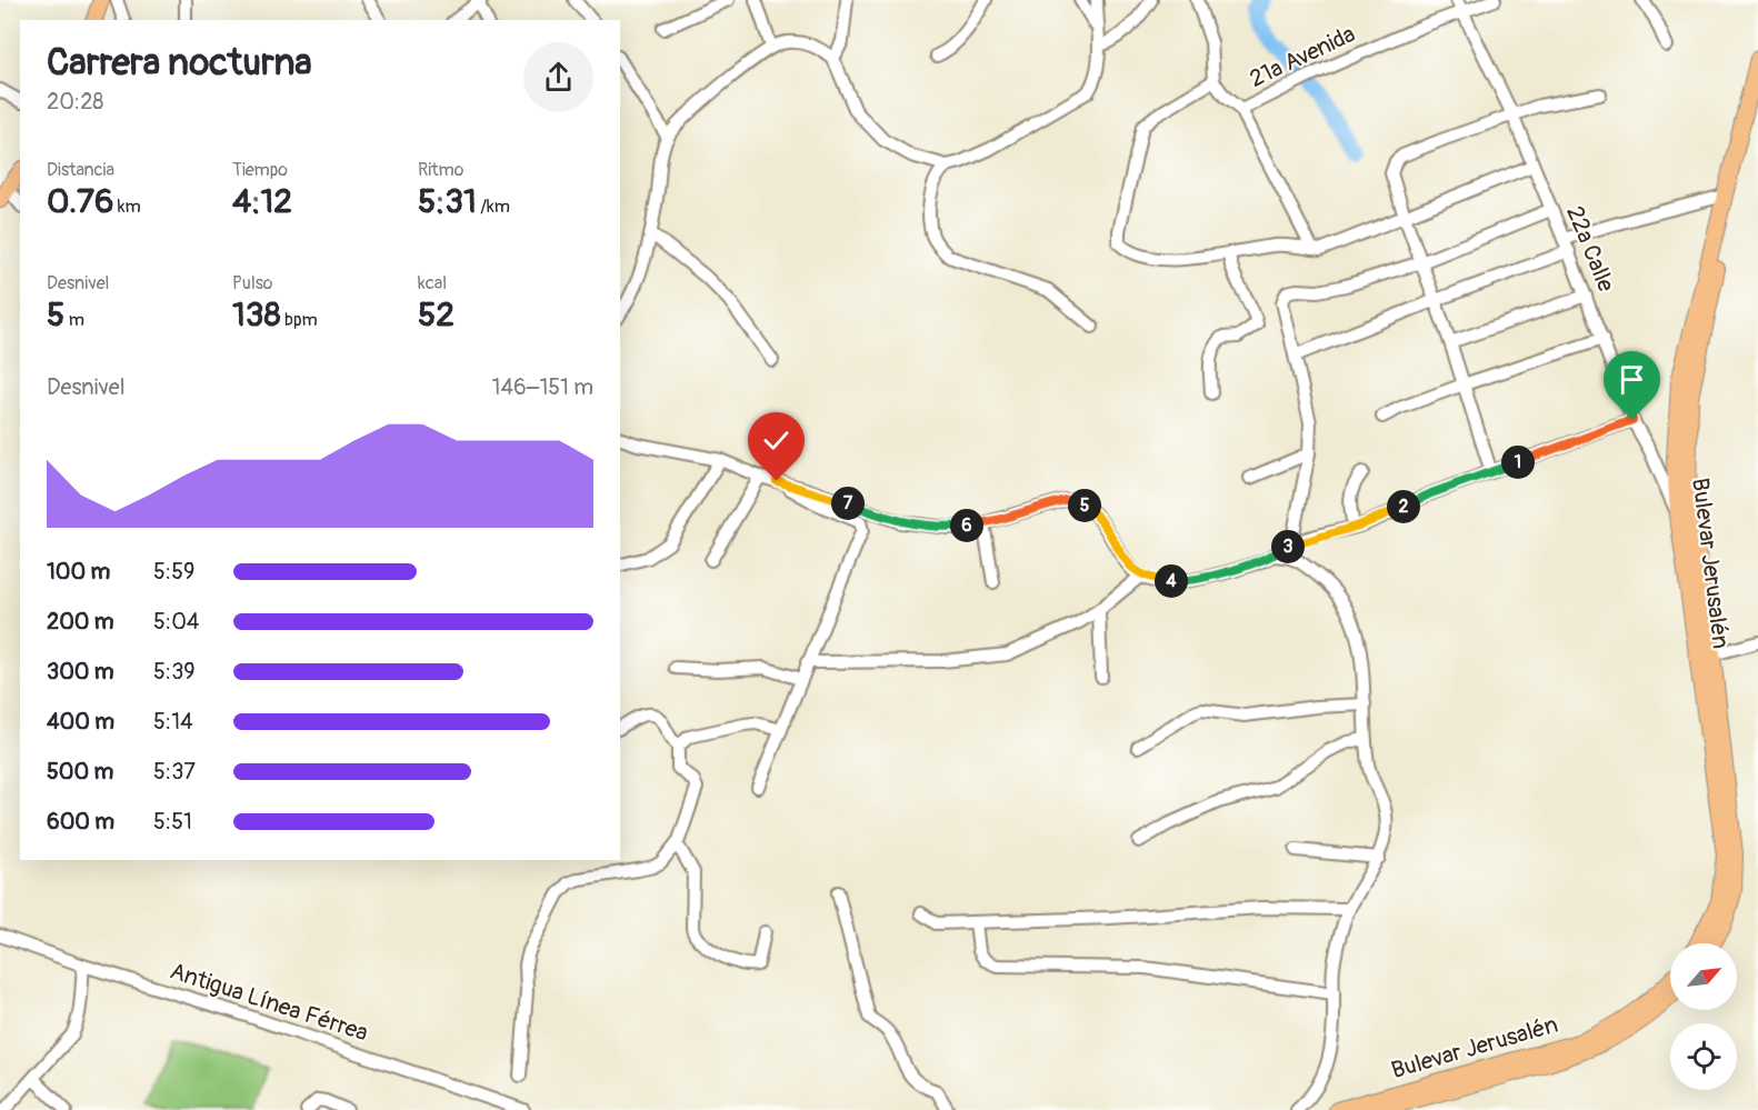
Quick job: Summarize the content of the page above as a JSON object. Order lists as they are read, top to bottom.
{
  "streets": {
    "main road": ["Bulevar Jerusalén"],
    "street": ["21a Avenida", "22a Calle", "Antigua Línea Férrea"]
  },
  "crossings": [
    ["21a Avenida", "22a Calle"],
    ["22a Calle", "Bulevar Jerusalén"]
  ],
  "north": "top right",
  "page": {
    "heading": ["Carrera nocturna", "20:28"],
    "stats": [
      ["Distancia", "0.76 km"],
      ["Tiempo", "4:12"],
      ["Ritmo", "5:31 /km"],
      ["Desnivel", "5 m"],
      ["Pulso", "138 bpm"],
      ["kcal", "52"]
    ],
    "chart": ["Desnivel", "146–151 m"],
    "pins": [
      "1",
      "7",
      "5",
      "2",
      "6",
      "3",
      "4"
    ],
    "list": [
      {
        "name": "100 m",
        "note": "5:59"
      },
      {
        "name": "200 m",
        "note": "5:04"
      },
      {
        "name": "300 m",
        "note": "5:39"
      },
      {
        "name": "400 m",
        "note": "5:14"
      },
      {
        "name": "500 m",
        "note": "5:37"
      },
      {
        "name": "600 m",
        "note": "5:51"
      }
    ]
  }
}
